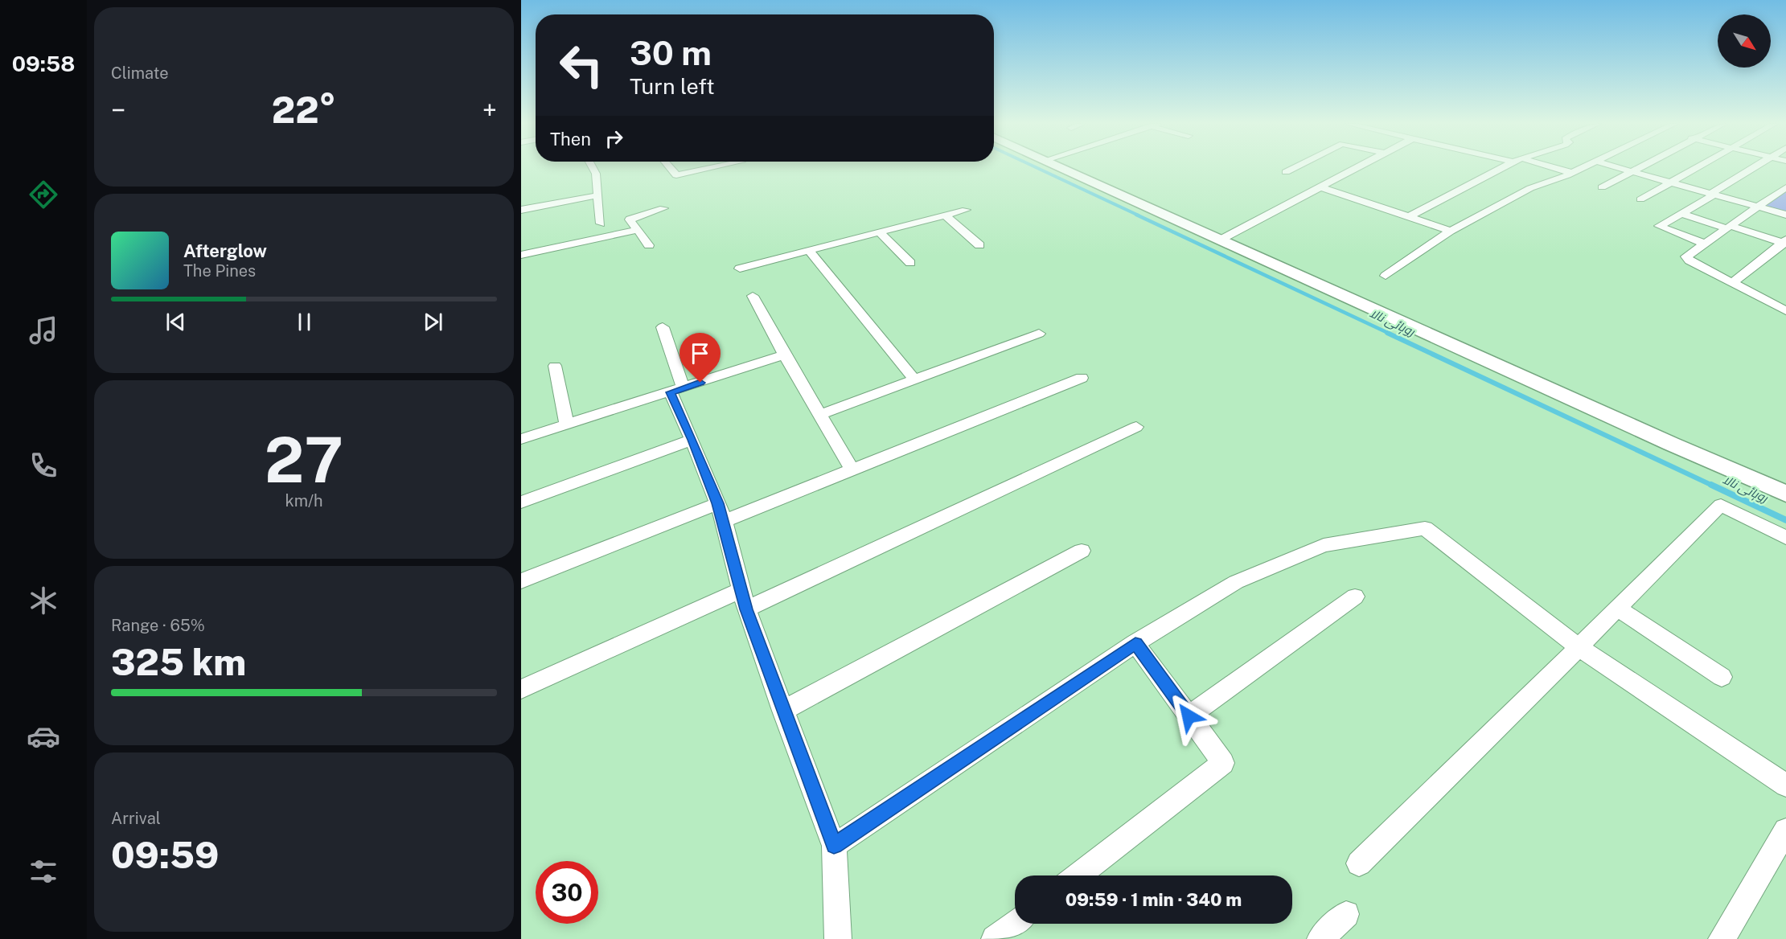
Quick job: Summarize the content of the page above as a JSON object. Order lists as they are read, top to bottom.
{
  "water": ["روہائی نالا"],
  "north": "bottom right",
  "page": {
    "tabs": "09:58",
    "tile": [
      "Climate",
      ["27", "km/h"],
      ["Range · 65%", "325 km"],
      ["Arrival", "09:59"]
    ],
    "turn": ["30 m", "Turn left"],
    "heat": ["−", "22°", "+"],
    "then": "Then",
    "song": ["Afterglow", "The Pines"],
    "limit": "30",
    "trip": "09:59 · 1 min · 340 m"
  }
}
